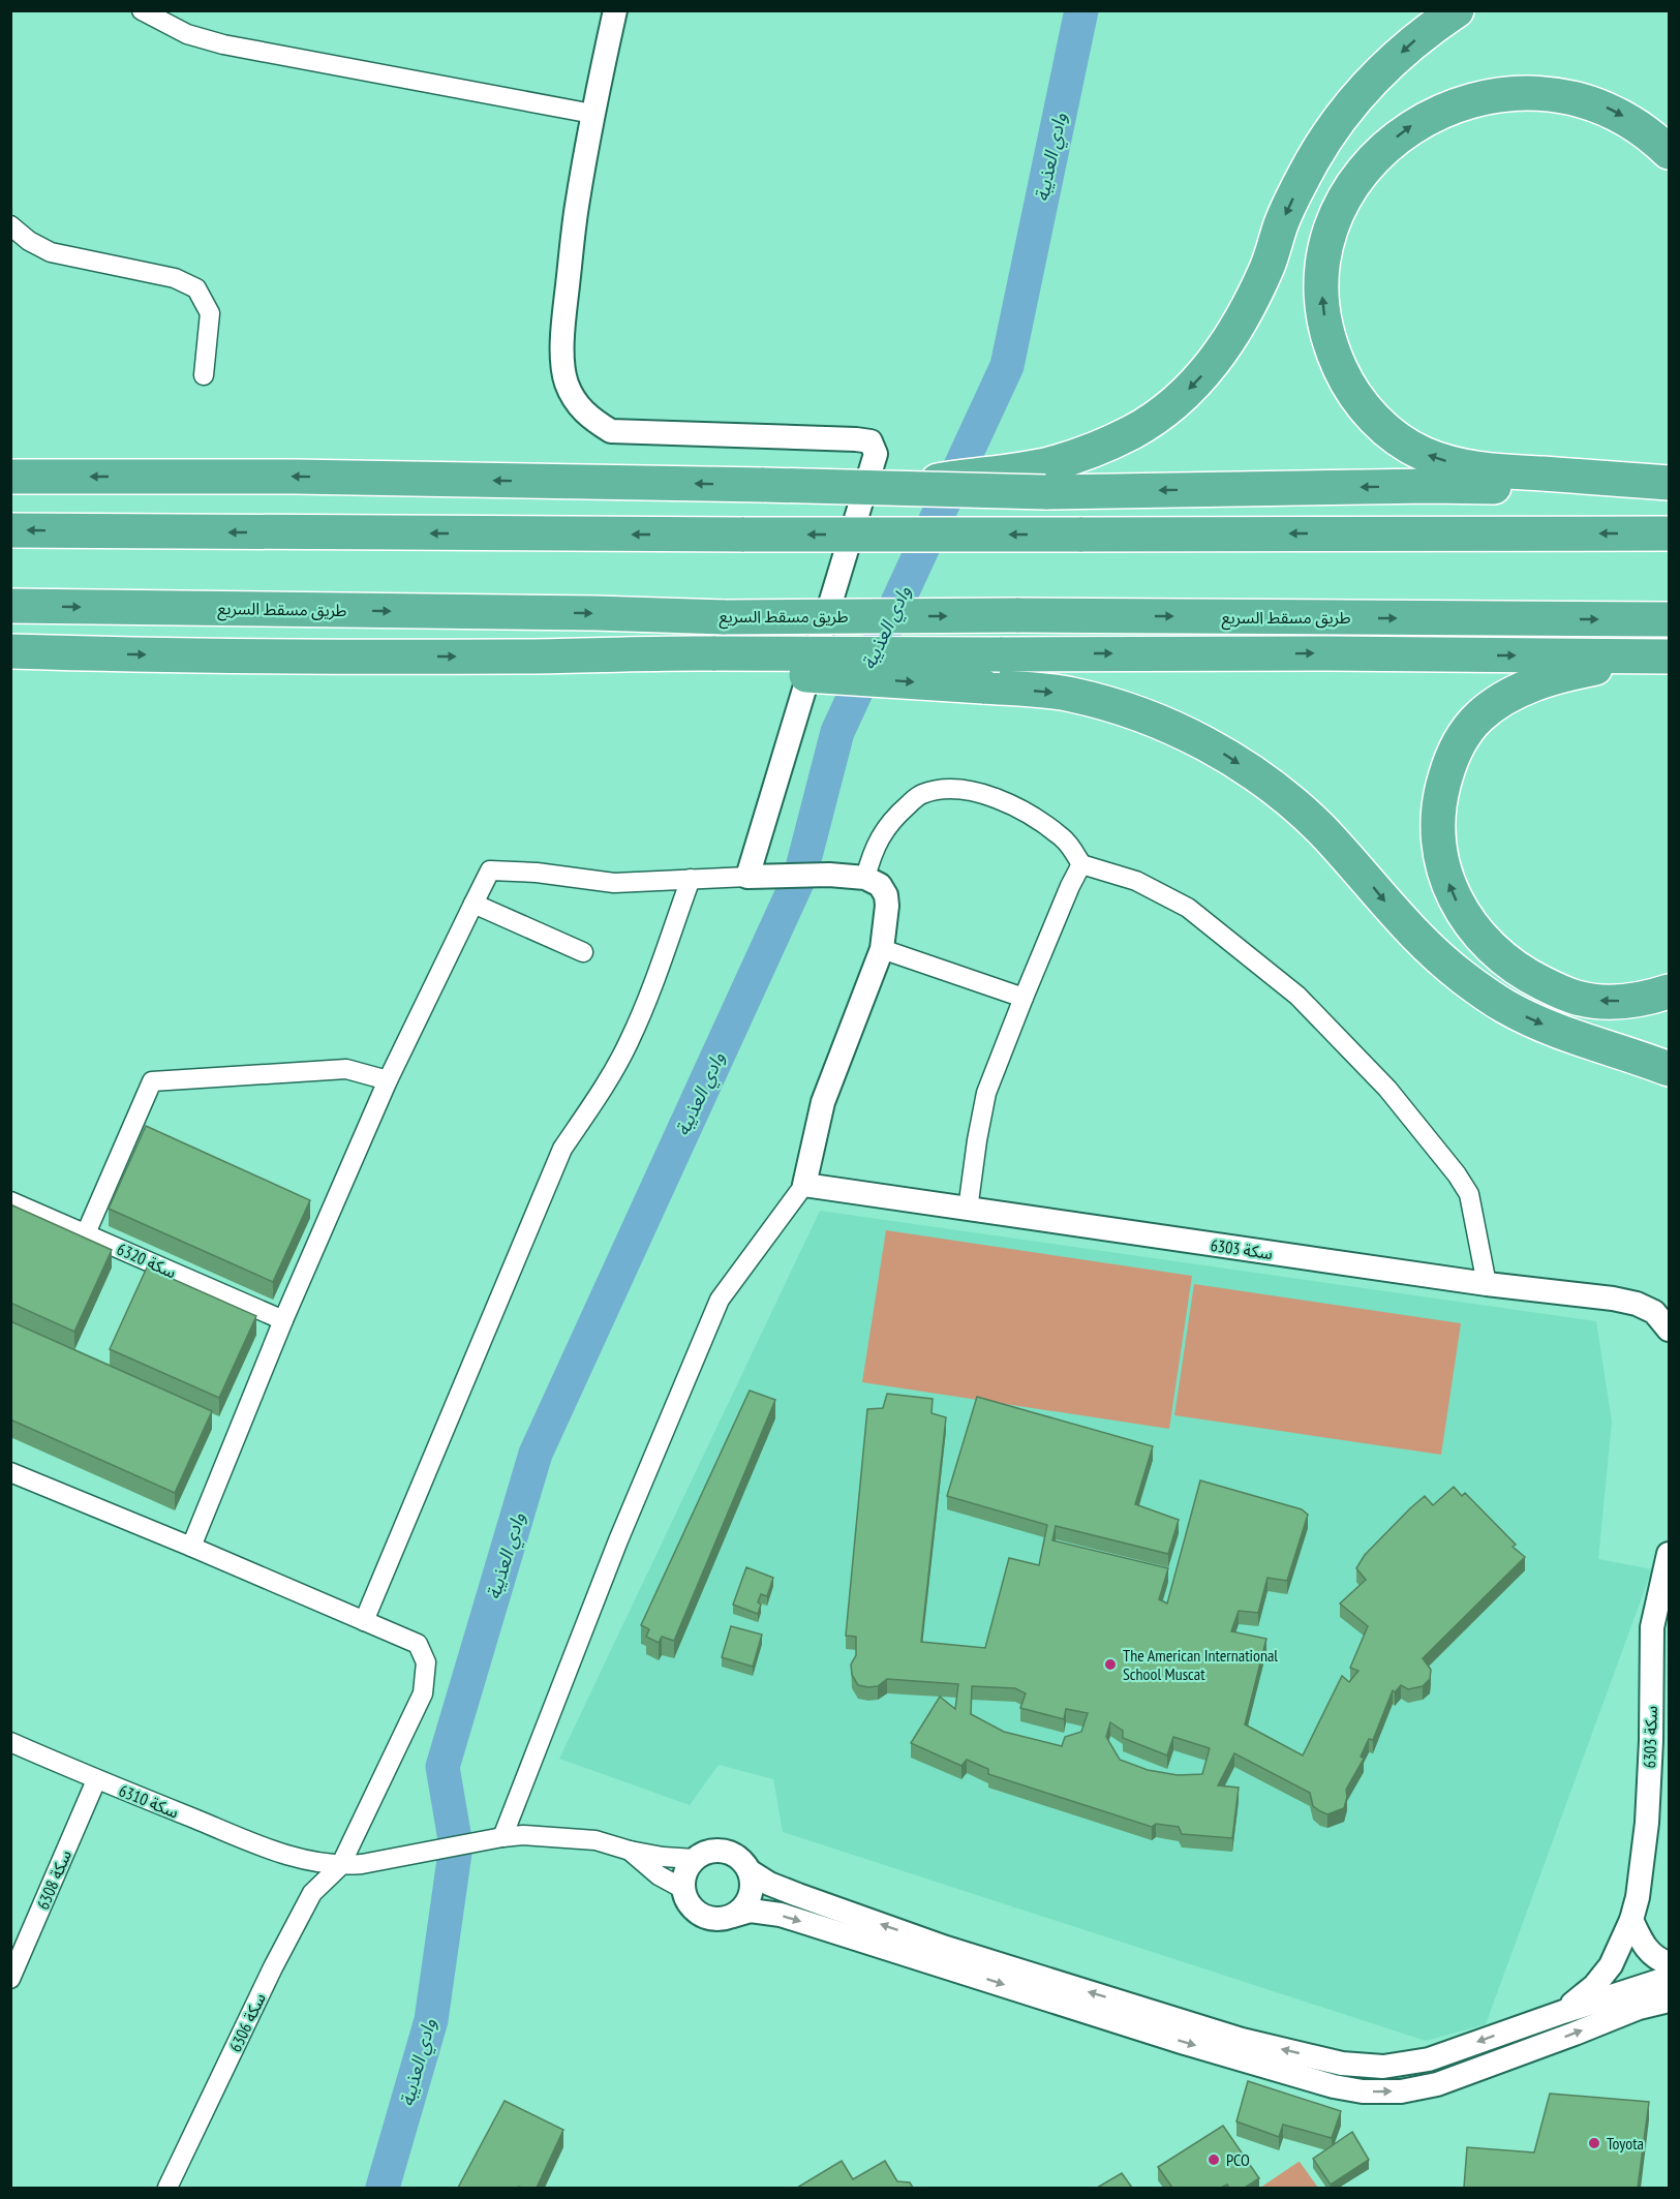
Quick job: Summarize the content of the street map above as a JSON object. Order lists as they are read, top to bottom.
{
  "streets": {
    "highway": ["طريق مسقط السريع"],
    "street": [
      "سكة 6303",
      "سكة 6320",
      "سكة 6310",
      "سكة 6308",
      "سكة 6306"
    ]
  },
  "crossings": [
    ["سكة 6310", "سكة 6308"],
    ["سكة 6310", "سكة 6306"]
  ],
  "water": ["وادي العذيبة"],
  "places": ["The American International School Muscat", "Toyota", "PCO"]
}
